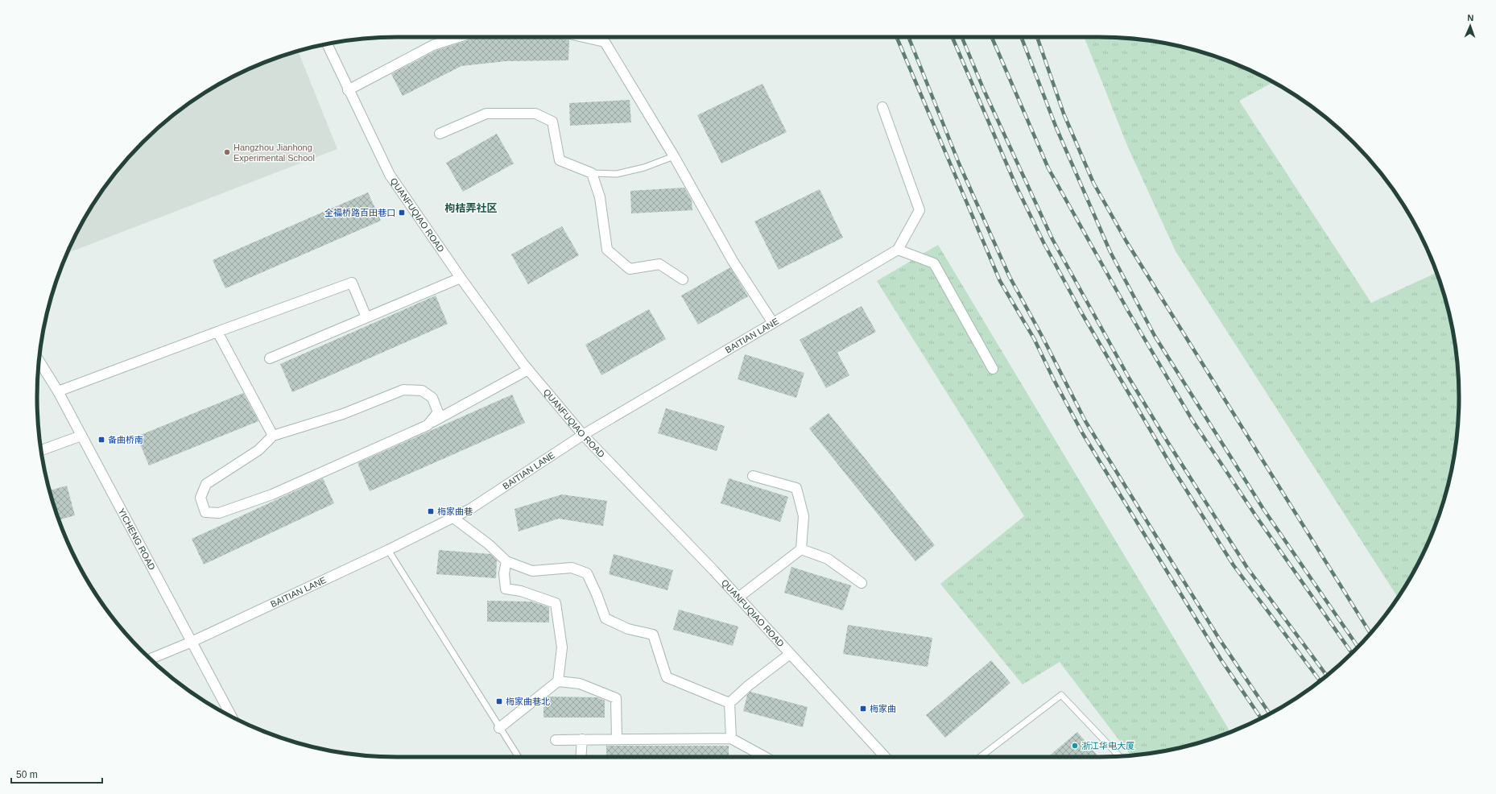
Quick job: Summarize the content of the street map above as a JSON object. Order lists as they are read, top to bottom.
{
  "streets": {
    "street": ["QUANFUQIAO ROAD", "BAITIAN LANE", "YICHENG ROAD"]
  },
  "crossings": [
    ["QUANFUQIAO ROAD", "BAITIAN LANE"],
    ["BAITIAN LANE", "YICHENG ROAD"]
  ],
  "districts": ["枸桔弄社区"],
  "places": {
    "other": ["Hangzhou Jianhong Experimental School", "浙江华电大厦"],
    "transit": [
      "全福桥路百田巷口",
      "备曲桥南",
      "梅家曲巷",
      "梅家曲巷北",
      "梅家曲"
    ]
  },
  "scale_bar": "50 m",
  "north": "top"
}
